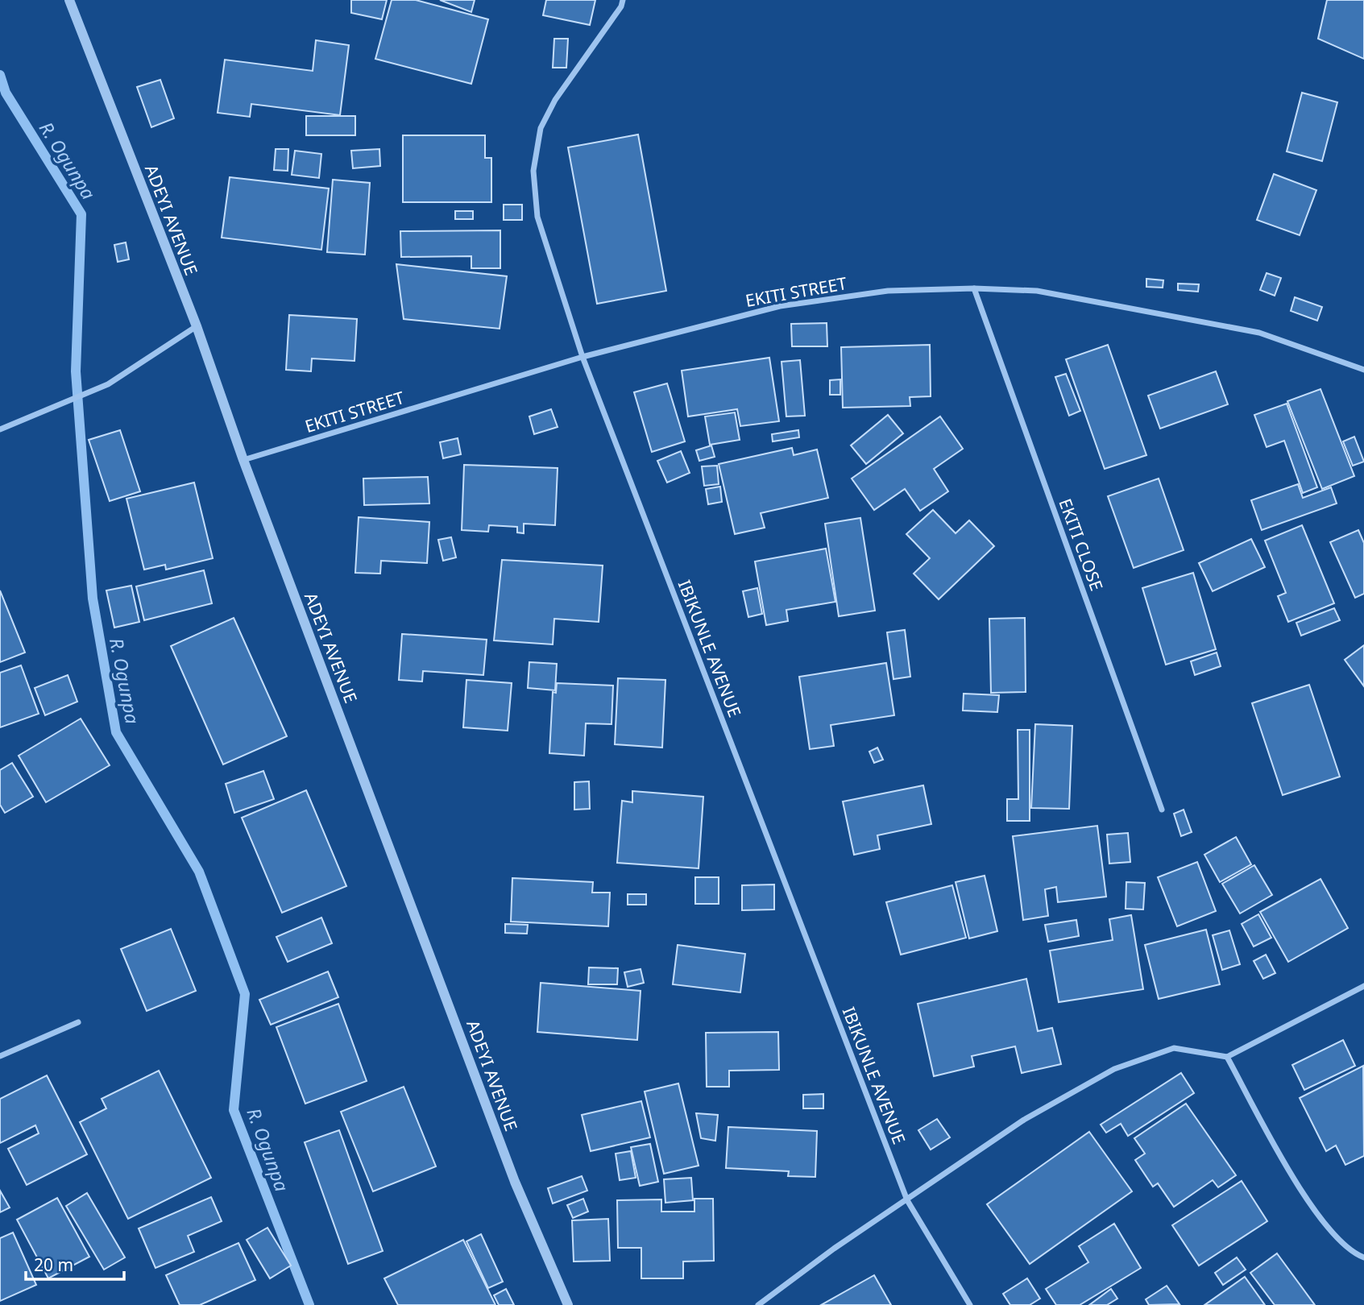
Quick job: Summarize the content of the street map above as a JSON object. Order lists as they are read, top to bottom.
{
  "streets": {
    "street": [
      "ADEYI AVENUE",
      "EKITI STREET",
      "EKITI CLOSE",
      "IBIKUNLE AVENUE"
    ]
  },
  "crossings": [
    ["ADEYI AVENUE", "EKITI STREET"],
    ["EKITI STREET", "EKITI CLOSE"],
    ["EKITI STREET", "IBIKUNLE AVENUE"]
  ],
  "water": ["R. Ogunpa"],
  "scale_bar": "20 m"
}
